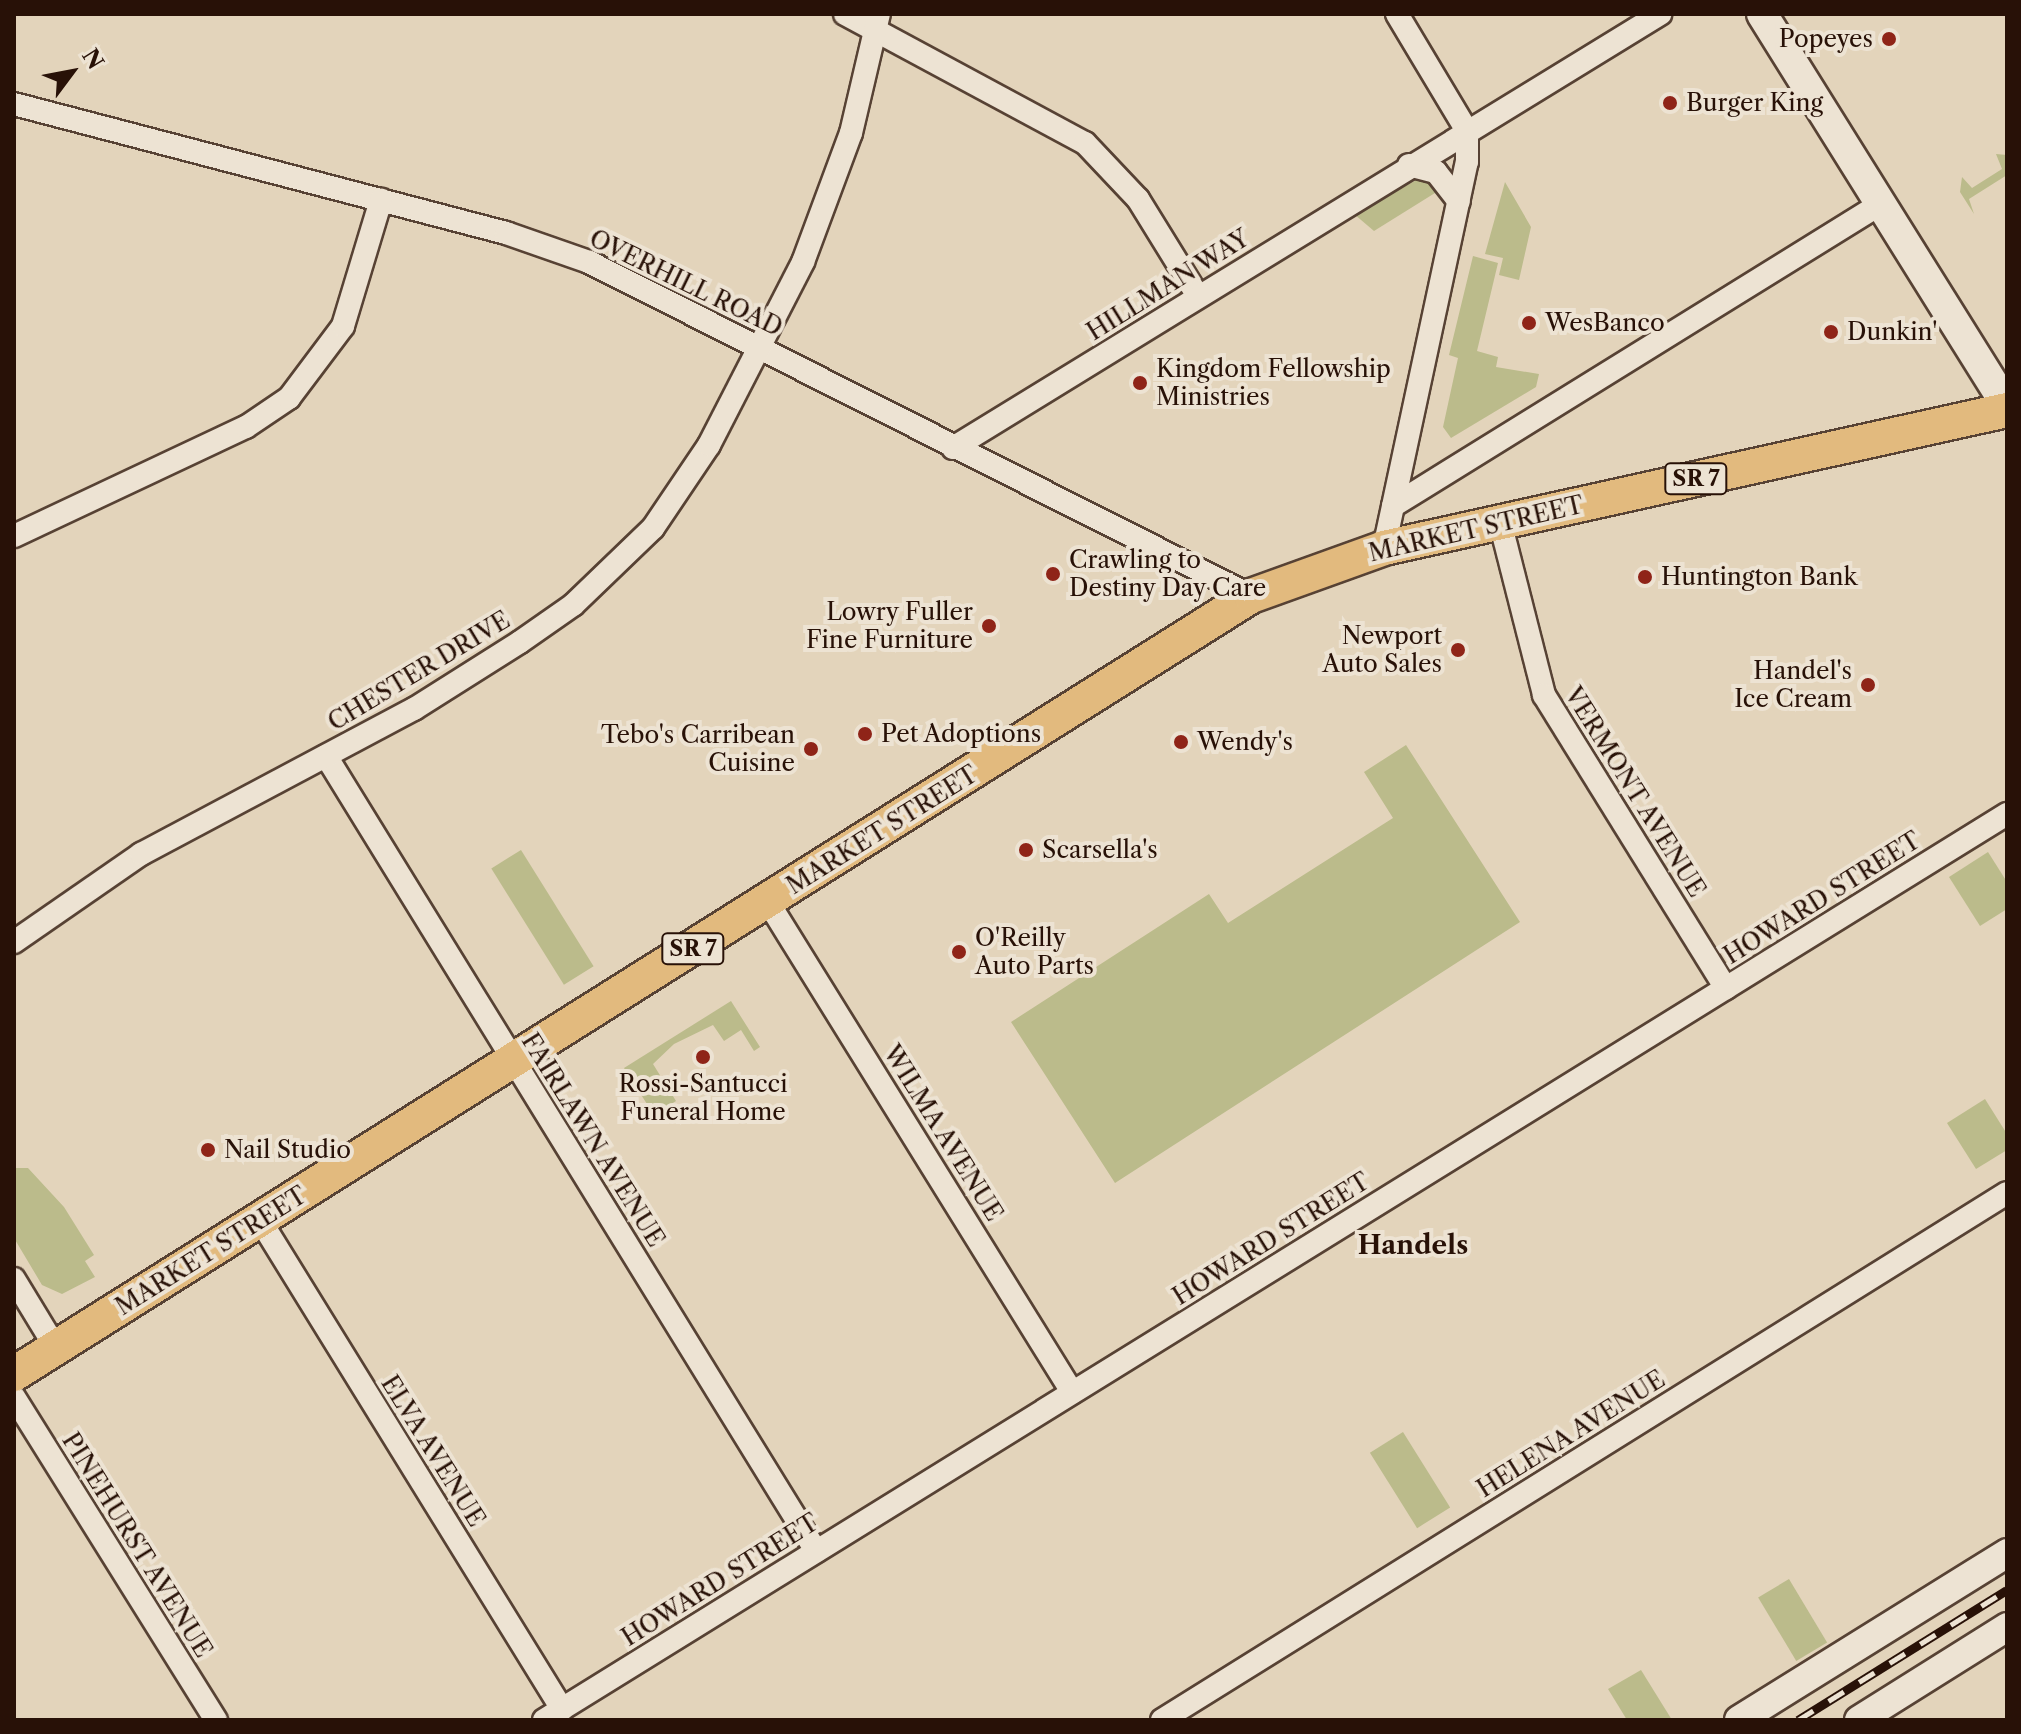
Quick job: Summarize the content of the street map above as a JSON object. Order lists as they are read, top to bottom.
{
  "streets": {
    "main road": ["SR 7", "MARKET STREET"],
    "street": [
      "OVERHILL ROAD",
      "HILLMAN WAY",
      "CHESTER DRIVE",
      "VERMONT AVENUE",
      "HOWARD STREET",
      "WILMA AVENUE",
      "FAIRLAWN AVENUE",
      "HELENA AVENUE",
      "ELVA AVENUE",
      "PINEHURST AVENUE"
    ]
  },
  "crossings": [
    ["OVERHILL ROAD", "HILLMAN WAY"],
    ["OVERHILL ROAD", "MARKET STREET"],
    ["OVERHILL ROAD", "CHESTER DRIVE"],
    ["MARKET STREET", "VERMONT AVENUE"],
    ["MARKET STREET", "WILMA AVENUE"],
    ["MARKET STREET", "FAIRLAWN AVENUE"],
    ["MARKET STREET", "ELVA AVENUE"],
    ["CHESTER DRIVE", "FAIRLAWN AVENUE"],
    ["VERMONT AVENUE", "HOWARD STREET"],
    ["HOWARD STREET", "WILMA AVENUE"],
    ["HOWARD STREET", "FAIRLAWN AVENUE"],
    ["HOWARD STREET", "ELVA AVENUE"]
  ],
  "districts": ["Handels"],
  "places": [
    "Popeyes",
    "Burger King",
    "WesBanco",
    "Dunkin'",
    "Kingdom Fellowship Ministries",
    "Crawling to Destiny Day Care",
    "Huntington Bank",
    "Lowry Fuller Fine Furniture",
    "Newport Auto Sales",
    "Handel's Ice Cream",
    "Pet Adoptions",
    "Wendy's",
    "Tebo's Carribean Cuisine",
    "Scarsella's",
    "O'Reilly Auto Parts",
    "Rossi-Santucci Funeral Home",
    "Nail Studio"
  ],
  "north": "top right"
}
